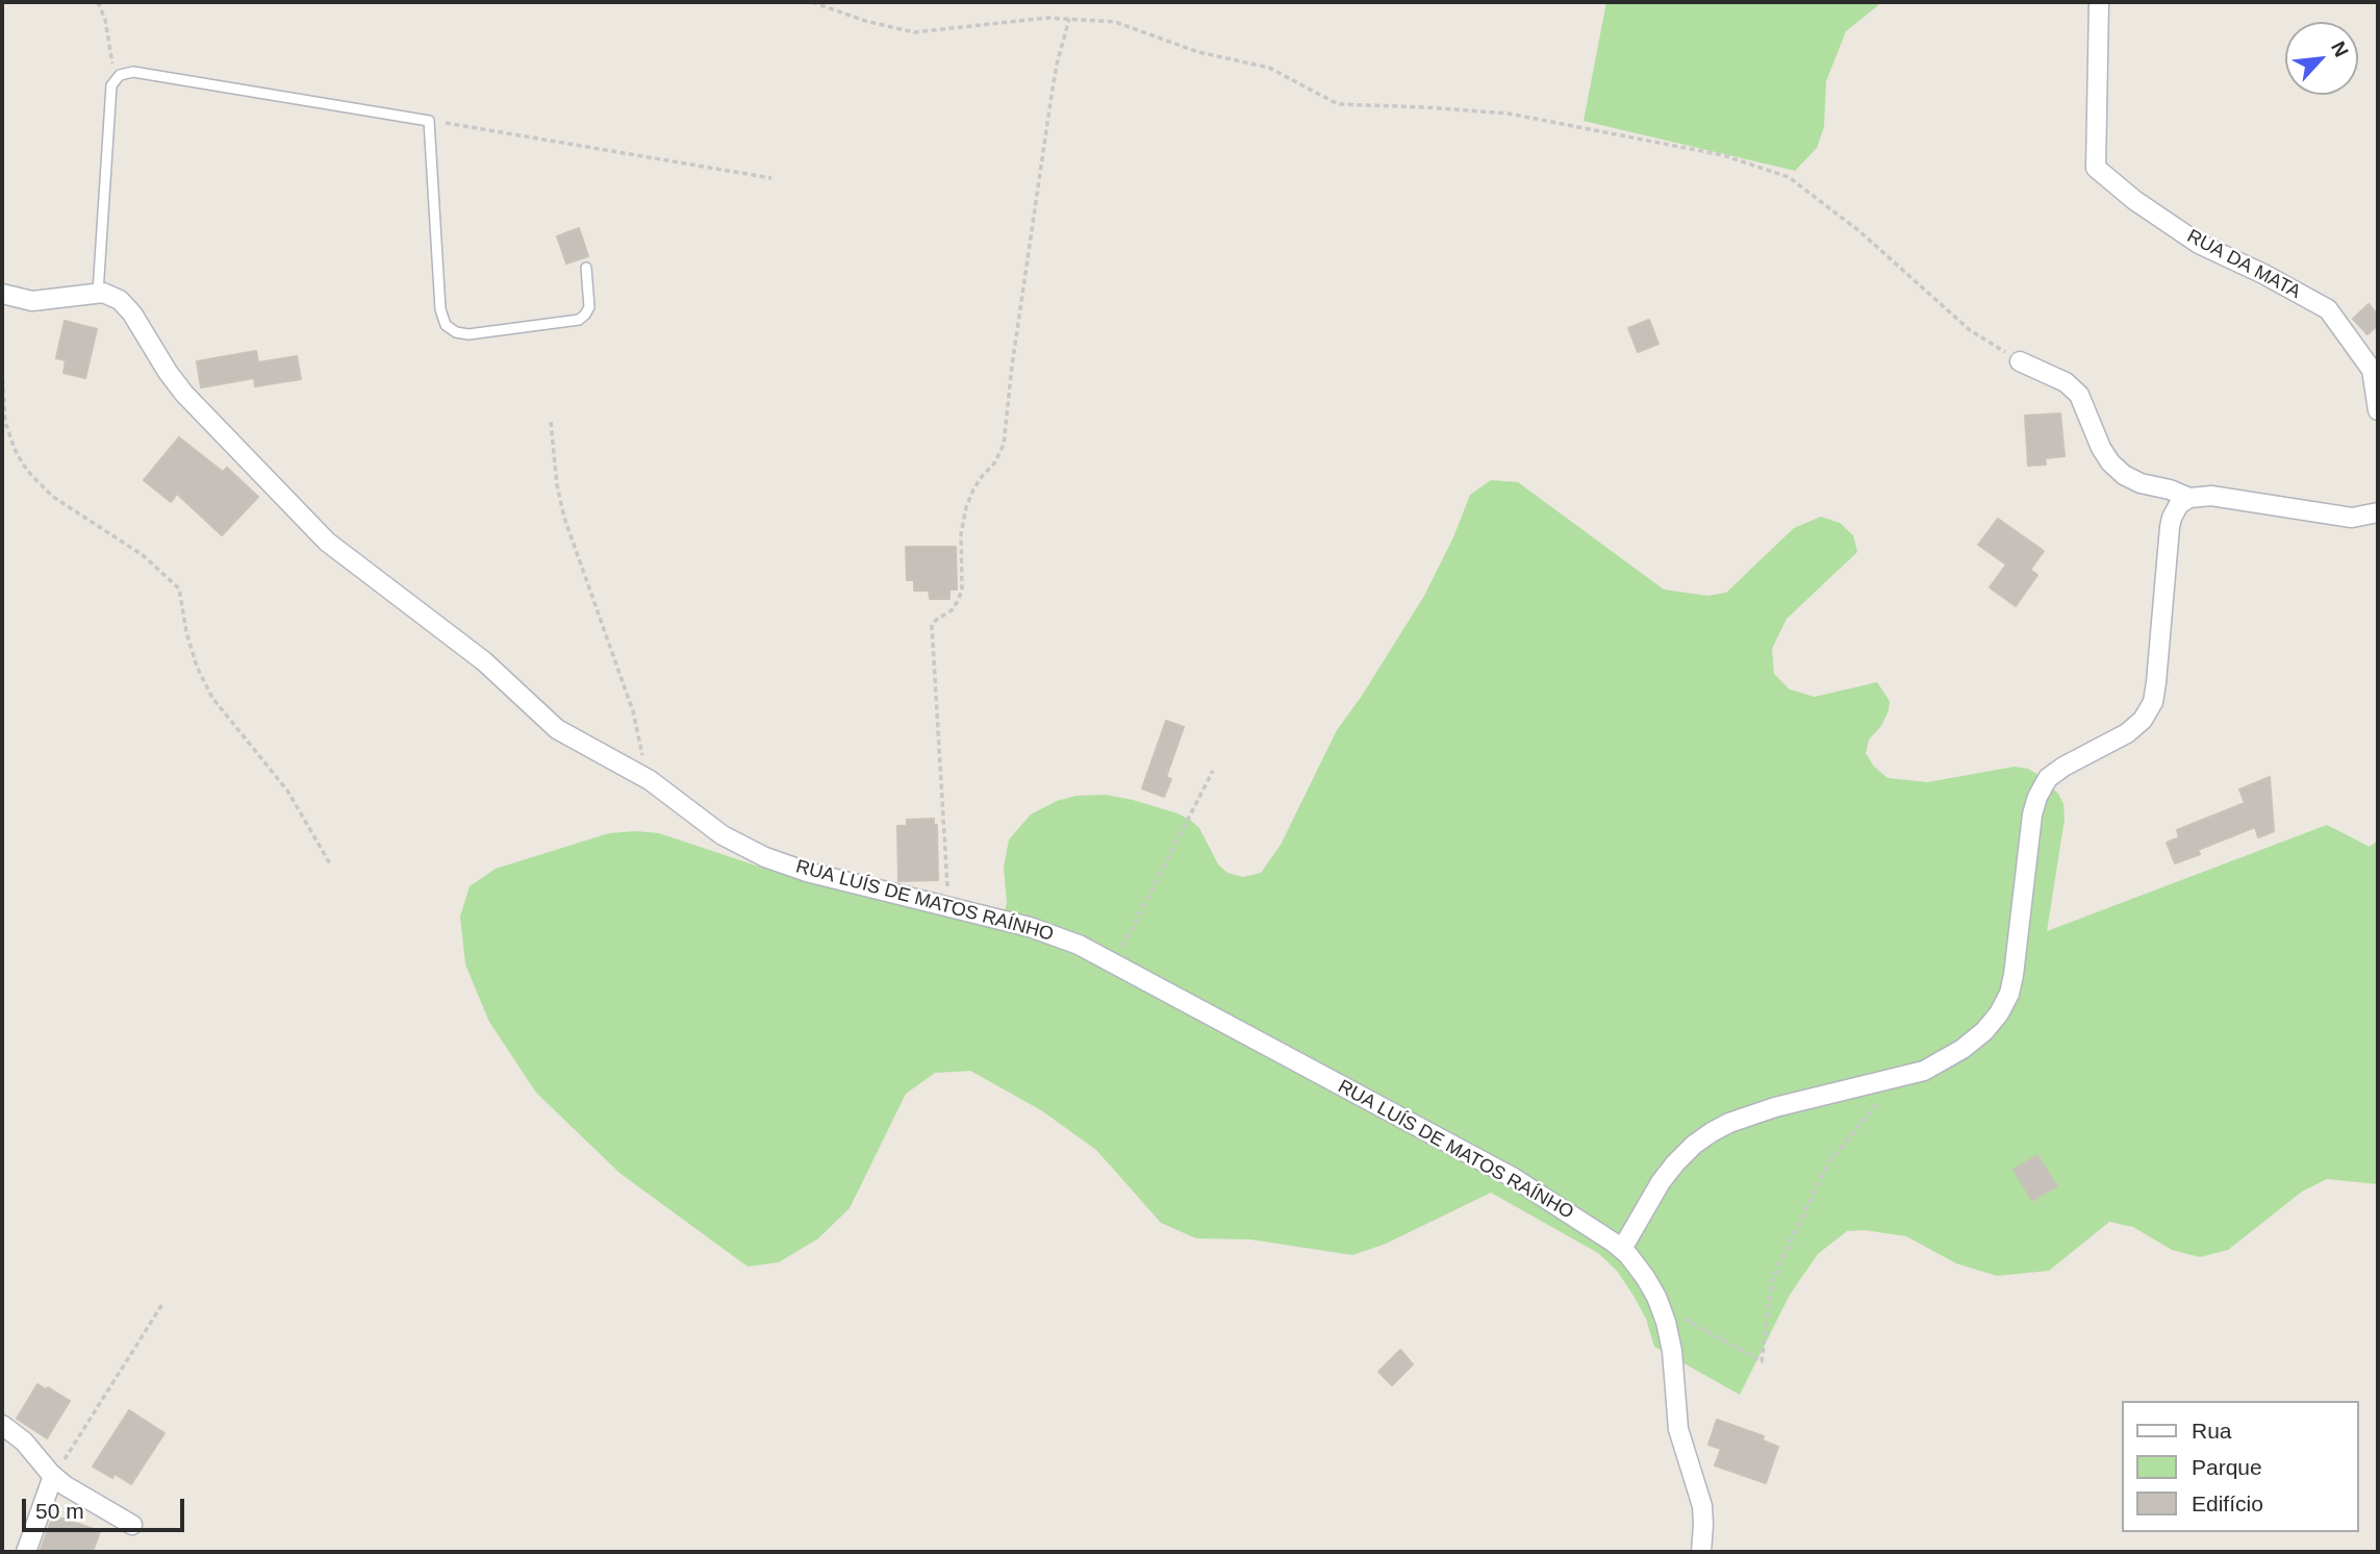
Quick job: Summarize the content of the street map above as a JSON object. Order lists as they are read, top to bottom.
{
  "streets": {
    "street": ["RUA DA MATA", "RUA LUÍS DE MATOS RAÍNHO"]
  },
  "legend": ["Rua", "Parque", "Edifício"],
  "scale_bar": "50 m",
  "north": "top right"
}
